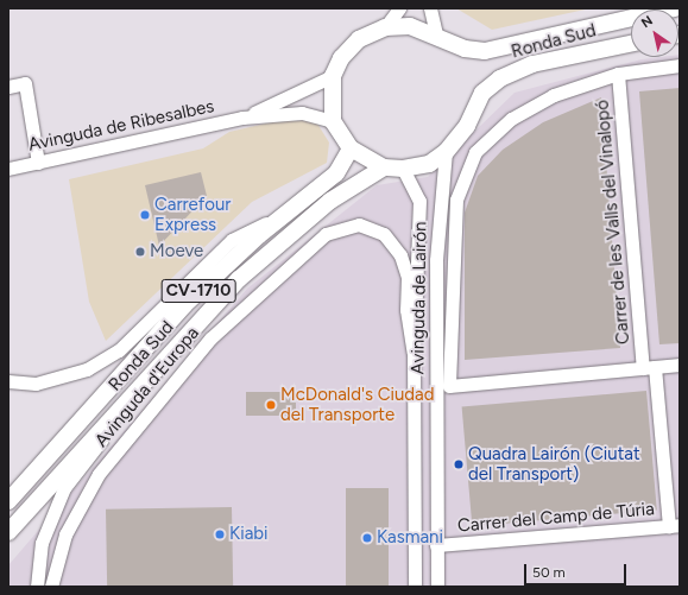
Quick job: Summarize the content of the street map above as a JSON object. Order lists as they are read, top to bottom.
{
  "streets": {
    "main road": ["Ronda Sud", "CV-1710"],
    "street": [
      "Avinguda de Ribesalbes",
      "Carrer de les Valls del Vinalopó",
      "Avinguda de Lairón",
      "Avinguda d'Europa",
      "Carrer del Camp de Túria"
    ]
  },
  "crossings": [
    ["Ronda Sud", "Avinguda de Lairón"],
    ["Carrer de les Valls del Vinalopó", "Avinguda de Lairón"],
    ["Carrer de les Valls del Vinalopó", "Carrer del Camp de Túria"],
    ["Avinguda de Lairón", "Avinguda d'Europa"],
    ["Avinguda de Lairón", "Carrer del Camp de Túria"]
  ],
  "places": [
    "Carrefour Express",
    "Moeve",
    "McDonald's Ciudad del Transporte",
    "Quadra Lairón (Ciutat del Transport)",
    "Kiabi",
    "Kasmani"
  ],
  "scale_bar": "50 m",
  "north": "top left"
}
